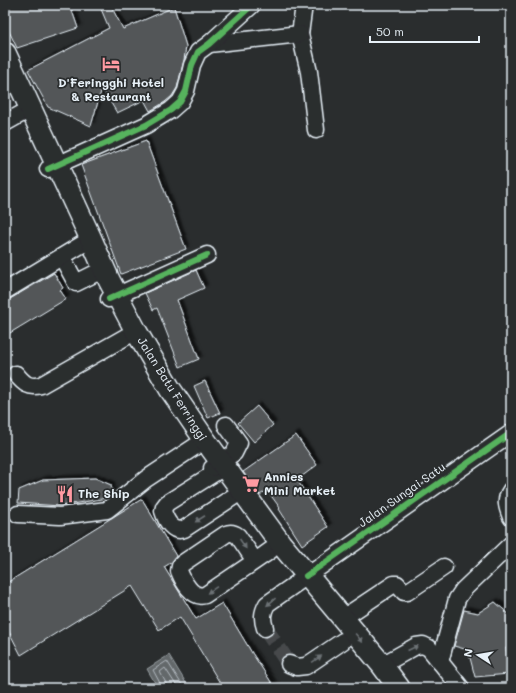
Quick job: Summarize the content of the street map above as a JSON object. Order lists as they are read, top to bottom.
{
  "streets": {
    "main road": ["Jalan Batu Ferringgi"],
    "street": ["Jalan Sungai Satu"]
  },
  "crossings": [
    ["Jalan Batu Ferringgi", "Jalan Sungai Satu"]
  ],
  "places": {
    "hotel": ["D'Feringghi Hotel & Restaurant"],
    "supermarket": ["Annies Mini Market"],
    "restaurant": ["The Ship"]
  },
  "scale_bar": "50 m",
  "north": "left"
}
